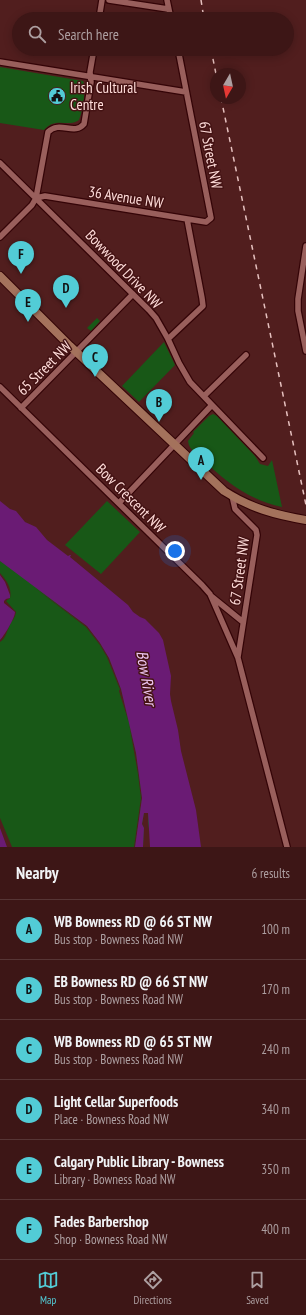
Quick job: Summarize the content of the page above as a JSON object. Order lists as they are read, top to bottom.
{
  "streets": {
    "street": [
      "67 Street NW",
      "36 Avenue NW",
      "Bowwood Drive NW",
      "65 Street NW",
      "Bow Crescent NW"
    ]
  },
  "crossings": [
    ["67 Street NW", "36 Avenue NW"],
    ["67 Street NW", "Bow Crescent NW"],
    ["36 Avenue NW", "Bowwood Drive NW"],
    ["Bowwood Drive NW", "65 Street NW"],
    ["65 Street NW", "Bow Crescent NW"]
  ],
  "water": ["Bow River"],
  "places": {
    "public building": ["Irish Cultural Centre"]
  },
  "north": "bottom",
  "page": {
    "search": "Search here",
    "pins": [
      "F",
      "D",
      "E",
      "C",
      "B",
      "A"
    ],
    "heading": ["Nearby", "6 results"],
    "list": [
      {
        "mark": "A",
        "name": "WB Bowness RD @ 66 ST NW",
        "note": "Bus stop · Bowness Road NW",
        "value": "100 m"
      },
      {
        "mark": "B",
        "name": "EB Bowness RD @ 66 ST NW",
        "note": "Bus stop · Bowness Road NW",
        "value": "170 m"
      },
      {
        "mark": "C",
        "name": "WB Bowness RD @ 65 ST NW",
        "note": "Bus stop · Bowness Road NW",
        "value": "240 m"
      },
      {
        "mark": "D",
        "name": "Light Cellar Superfoods",
        "note": "Place · Bowness Road NW",
        "value": "340 m"
      },
      {
        "mark": "E",
        "name": "Calgary Public Library - Bowness",
        "note": "Library · Bowness Road NW",
        "value": "350 m"
      },
      {
        "mark": "F",
        "name": "Fades Barbershop",
        "note": "Shop · Bowness Road NW",
        "value": "400 m"
      }
    ],
    "nav": ["Map", "Directions", "Saved"]
  }
}
